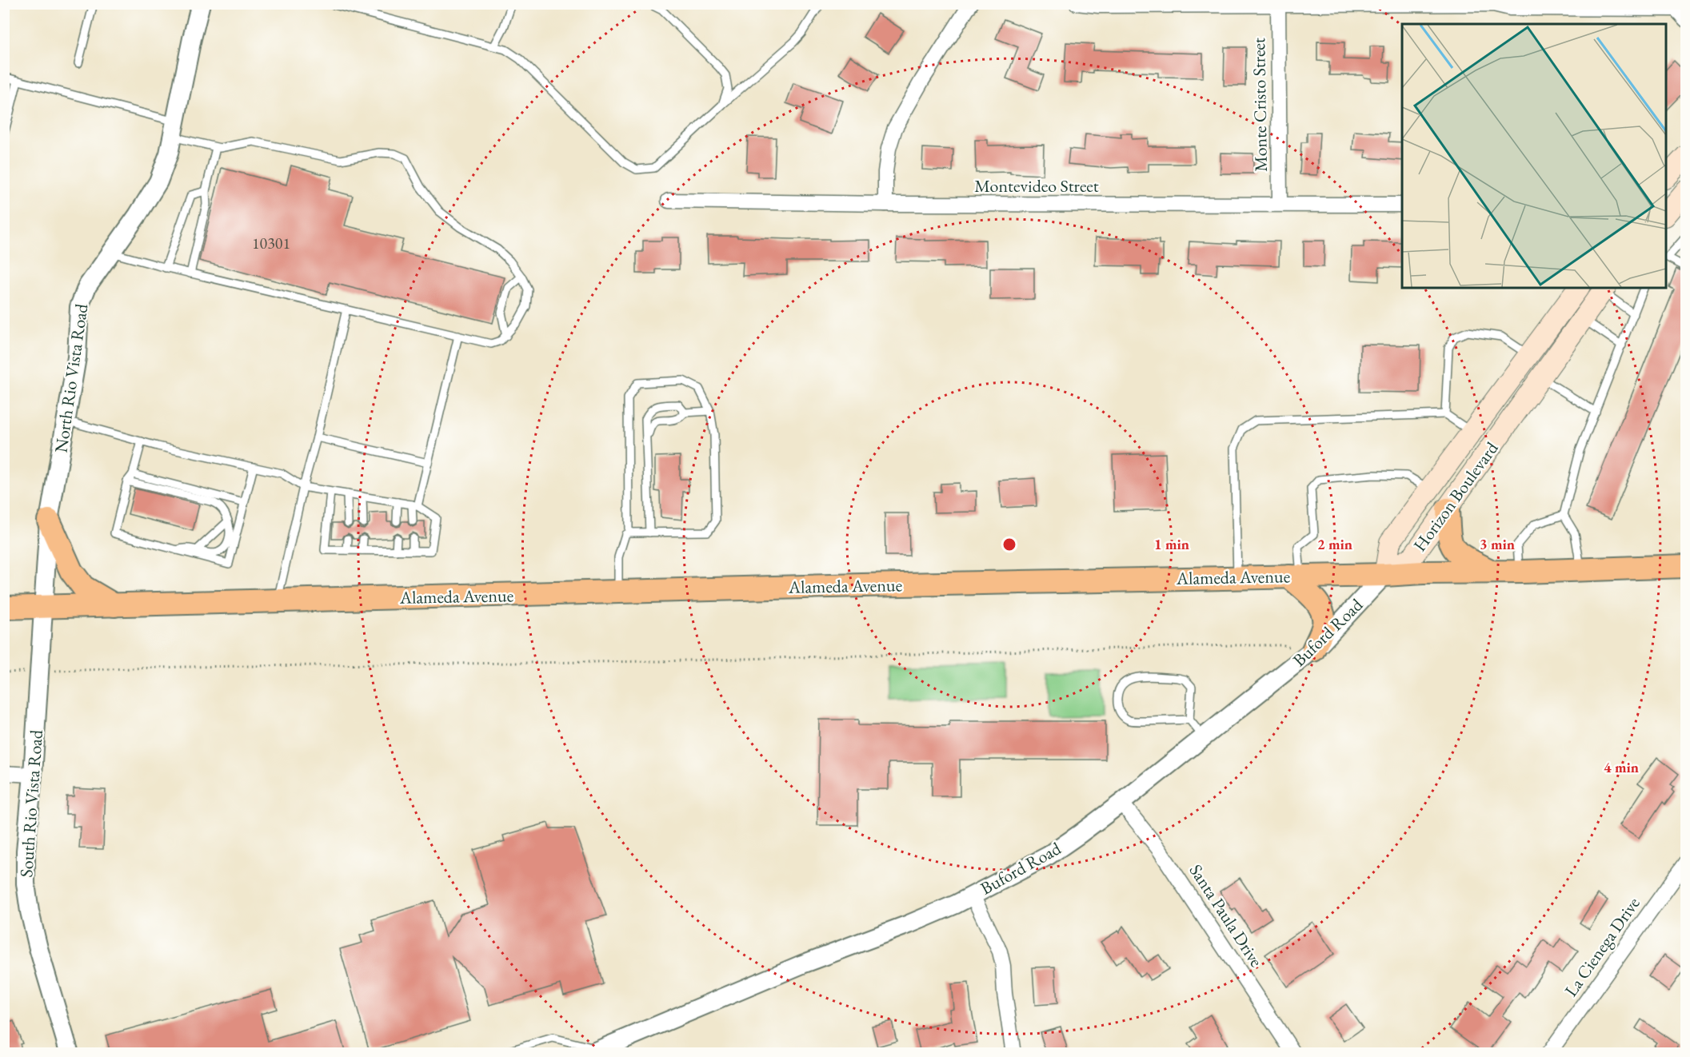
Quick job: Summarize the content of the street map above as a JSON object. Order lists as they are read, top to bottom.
{
  "streets": {
    "main road": ["Horizon Boulevard", "Alameda Avenue"],
    "street": [
      "Monte Cristo Street",
      "Montevideo Street",
      "North Rio Vista Road",
      "Buford Road",
      "South Rio Vista Road",
      "Santa Paula Drive",
      "La Cienega Drive"
    ]
  },
  "crossings": [
    ["Monte Cristo Street", "Montevideo Street"],
    ["North Rio Vista Road", "Alameda Avenue"],
    ["North Rio Vista Road", "South Rio Vista Road"],
    ["Horizon Boulevard", "Alameda Avenue"],
    ["Horizon Boulevard", "Buford Road"],
    ["Alameda Avenue", "Buford Road"],
    ["Alameda Avenue", "South Rio Vista Road"],
    ["Buford Road", "Santa Paula Drive"]
  ],
  "house_numbers": ["10301"],
  "rings": [
    "1 min",
    "2 min",
    "3 min",
    "4 min"
  ]
}
